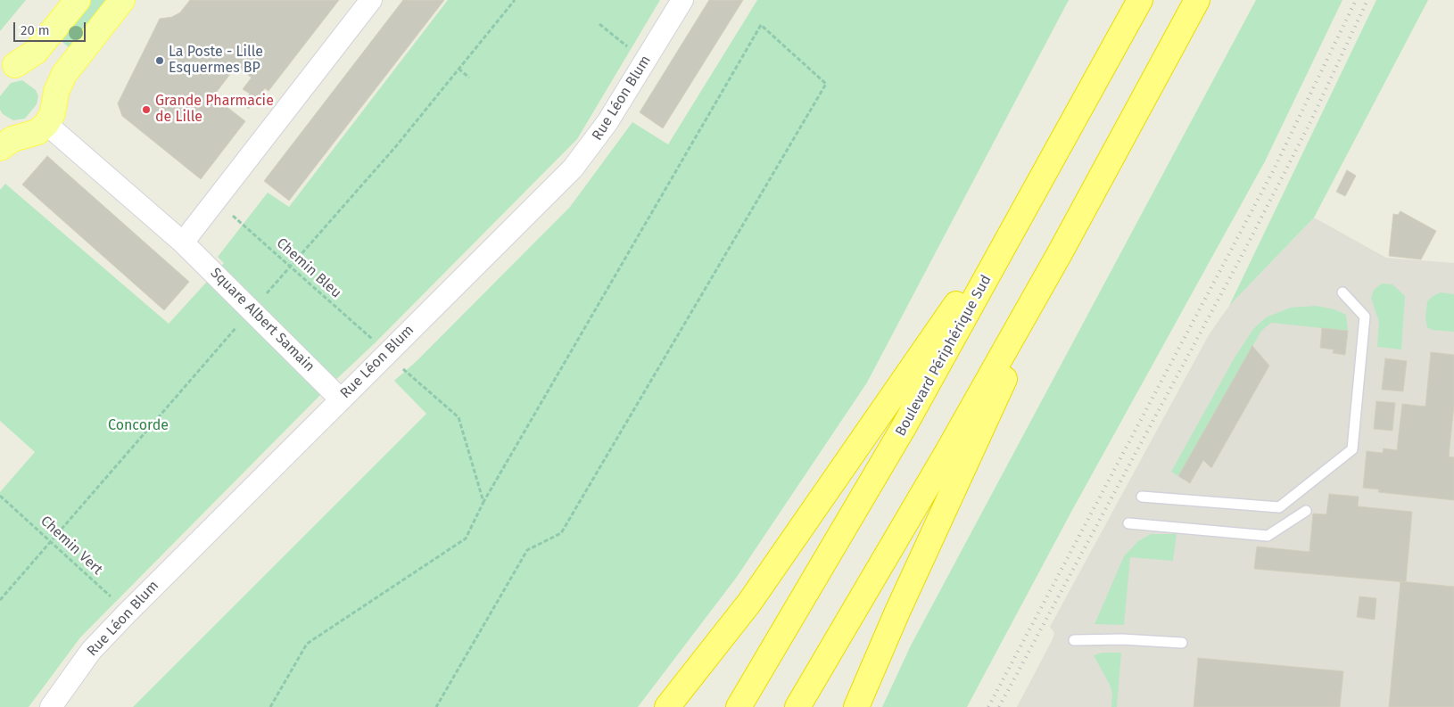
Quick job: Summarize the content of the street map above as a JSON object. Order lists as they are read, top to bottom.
{
  "streets": {
    "highway": ["Boulevard Périphérique Sud"],
    "street": ["Rue Léon Blum", "Square Albert Samain"],
    "path": ["Chemin Bleu", "Chemin Vert"]
  },
  "crossings": [
    ["Rue Léon Blum", "Chemin Bleu"],
    ["Rue Léon Blum", "Square Albert Samain"],
    ["Rue Léon Blum", "Chemin Vert"]
  ],
  "parks": ["Concorde"],
  "places": ["La Poste - Lille Esquermes BP", "Grande Pharmacie de Lille"],
  "scale_bar": "20 m"
}
